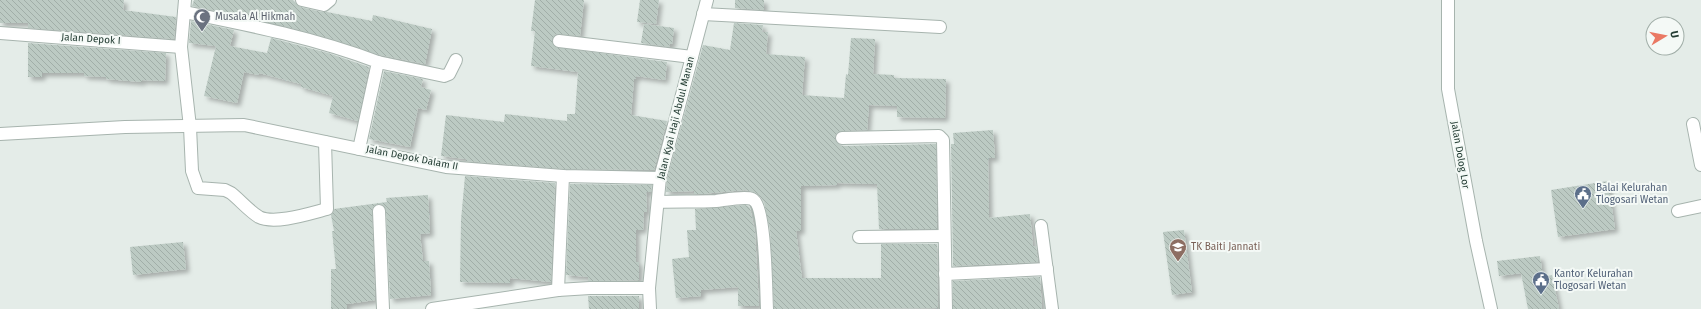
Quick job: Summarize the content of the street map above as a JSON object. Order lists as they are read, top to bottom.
{
  "streets": {
    "street": [
      "Jalan Depok I",
      "Jalan Kyai Haji Abdul Manan",
      "Jalan Dolog Lor",
      "Jalan Depok Dalam II"
    ]
  },
  "crossings": [
    ["Jalan Kyai Haji Abdul Manan", "Jalan Depok Dalam II"]
  ],
  "places": {
    "mosque": ["Musala Al Hikmah"],
    "public building": ["Balai Kelurahan Tlogosari Wetan", "Kantor Kelurahan Tlogosari Wetan"],
    "school or university": ["TK Baiti Jannati"]
  },
  "north": "right"
}
